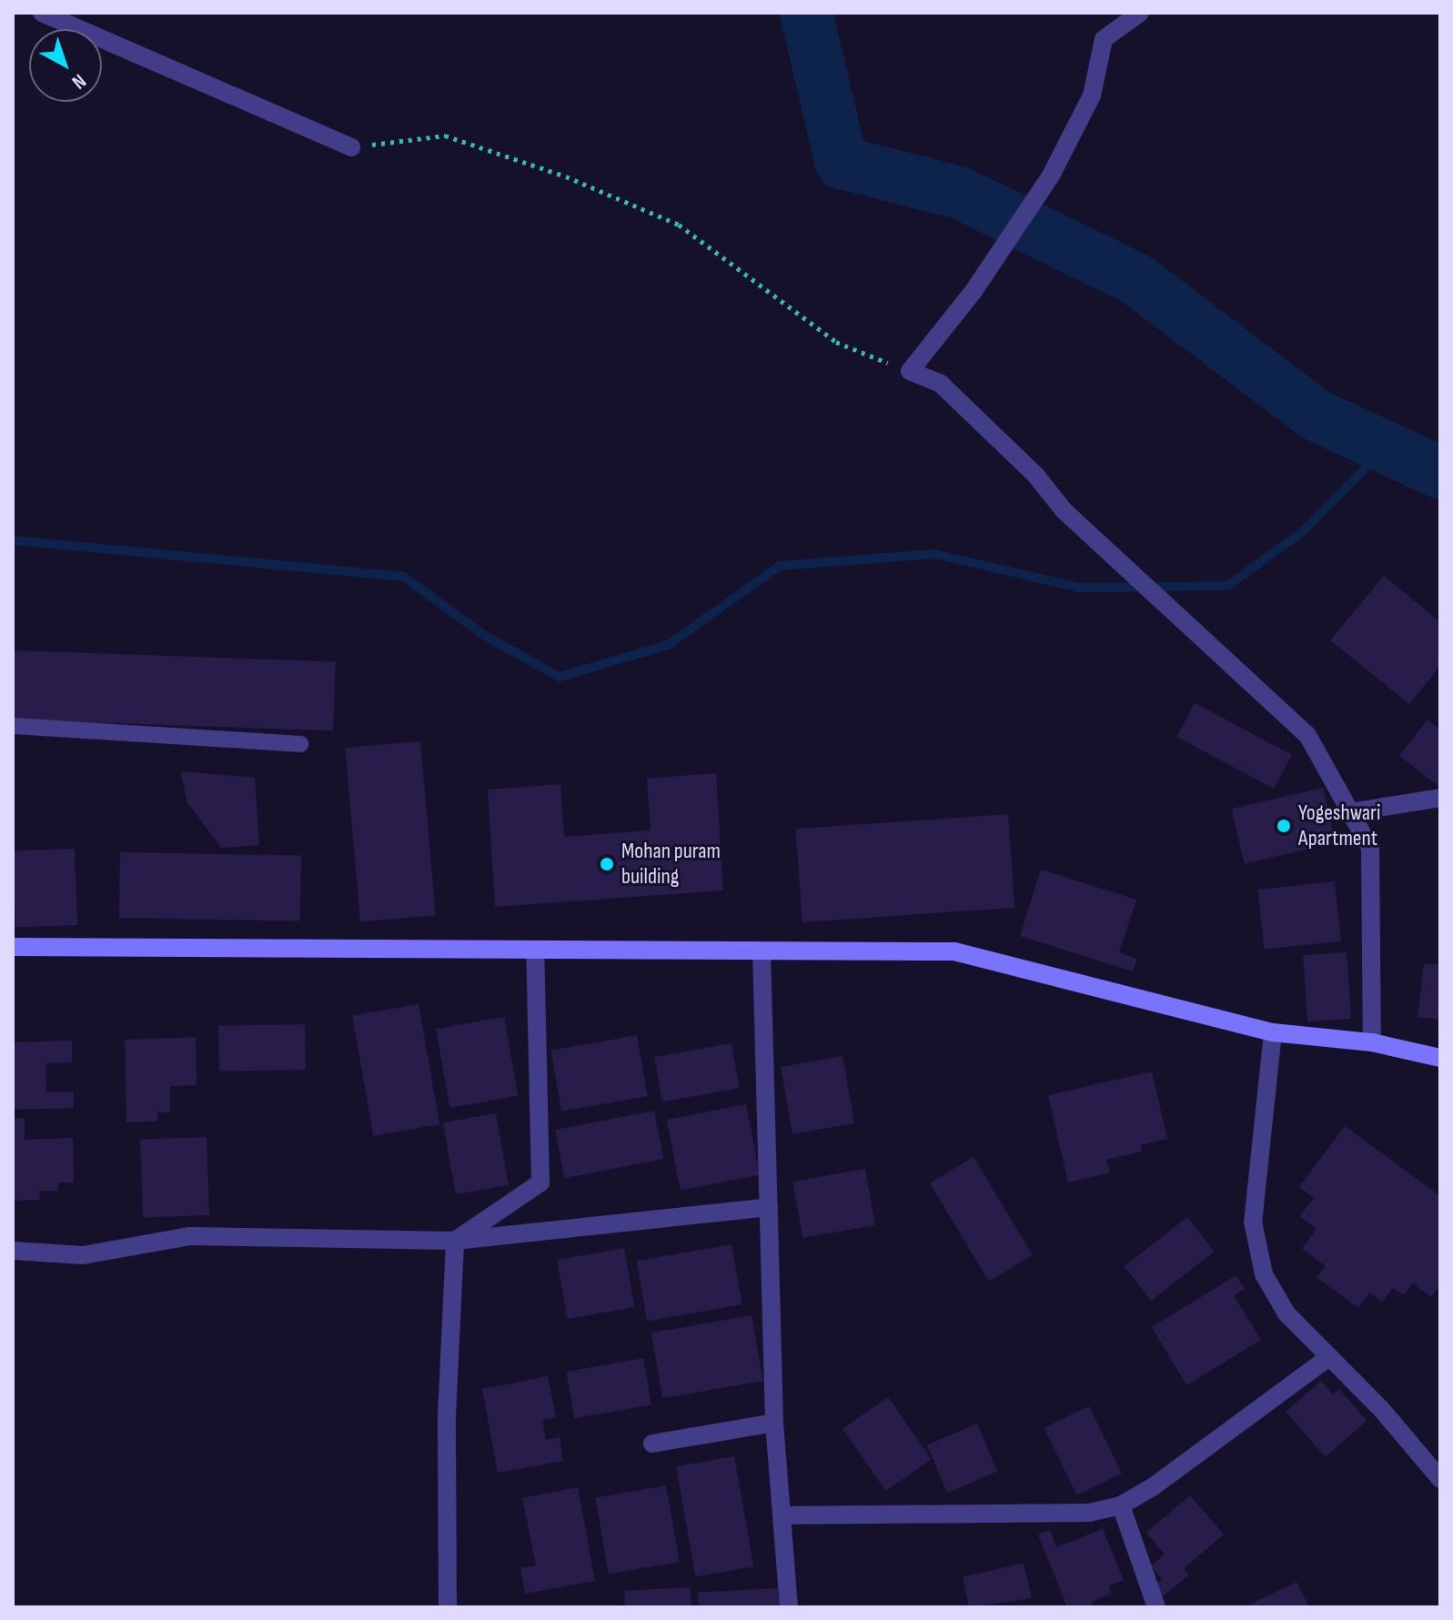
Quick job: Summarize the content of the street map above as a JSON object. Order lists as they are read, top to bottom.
{
  "places": ["Yogeshwari Apartment", "Mohan puram building"],
  "north": "bottom right"
}
